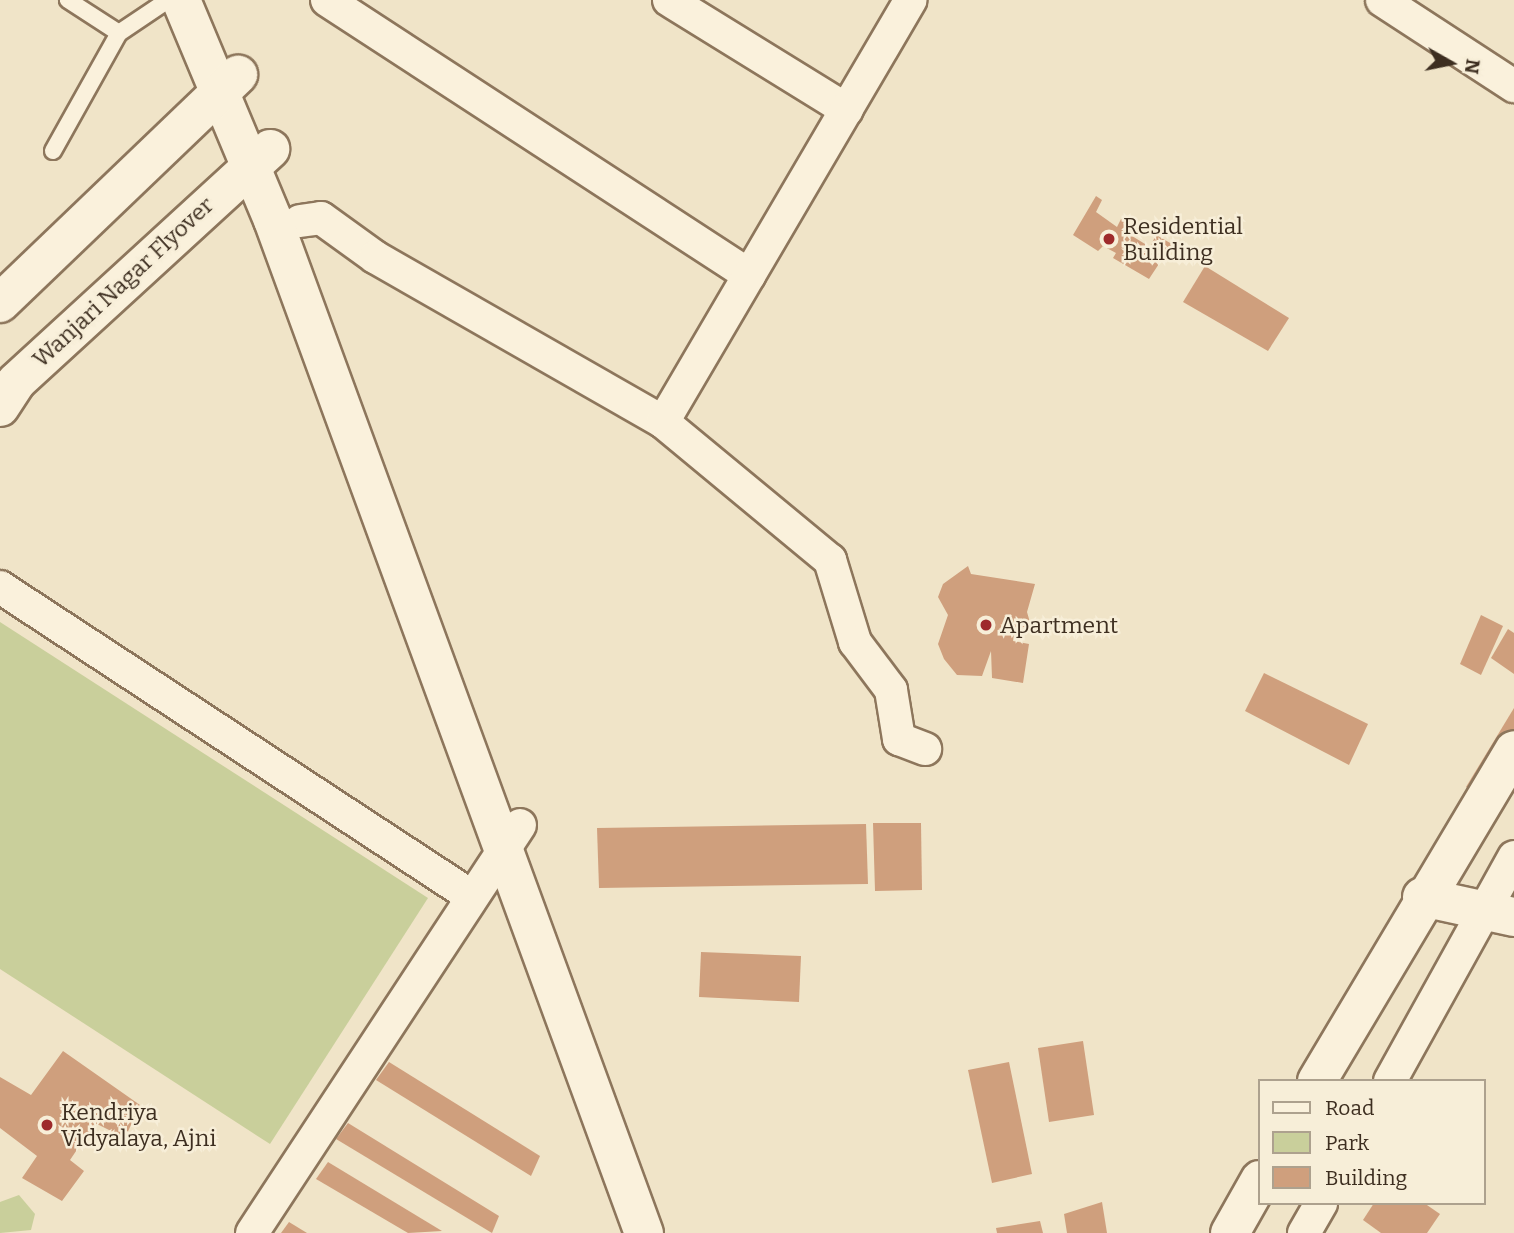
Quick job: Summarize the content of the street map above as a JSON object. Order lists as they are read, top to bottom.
{
  "streets": {
    "main road": ["Wanjari Nagar Flyover"]
  },
  "places": ["Residential Building", "Apartment", "Kendriya Vidyalaya, Ajni"],
  "legend": ["Road", "Park", "Building"],
  "north": "right"
}
